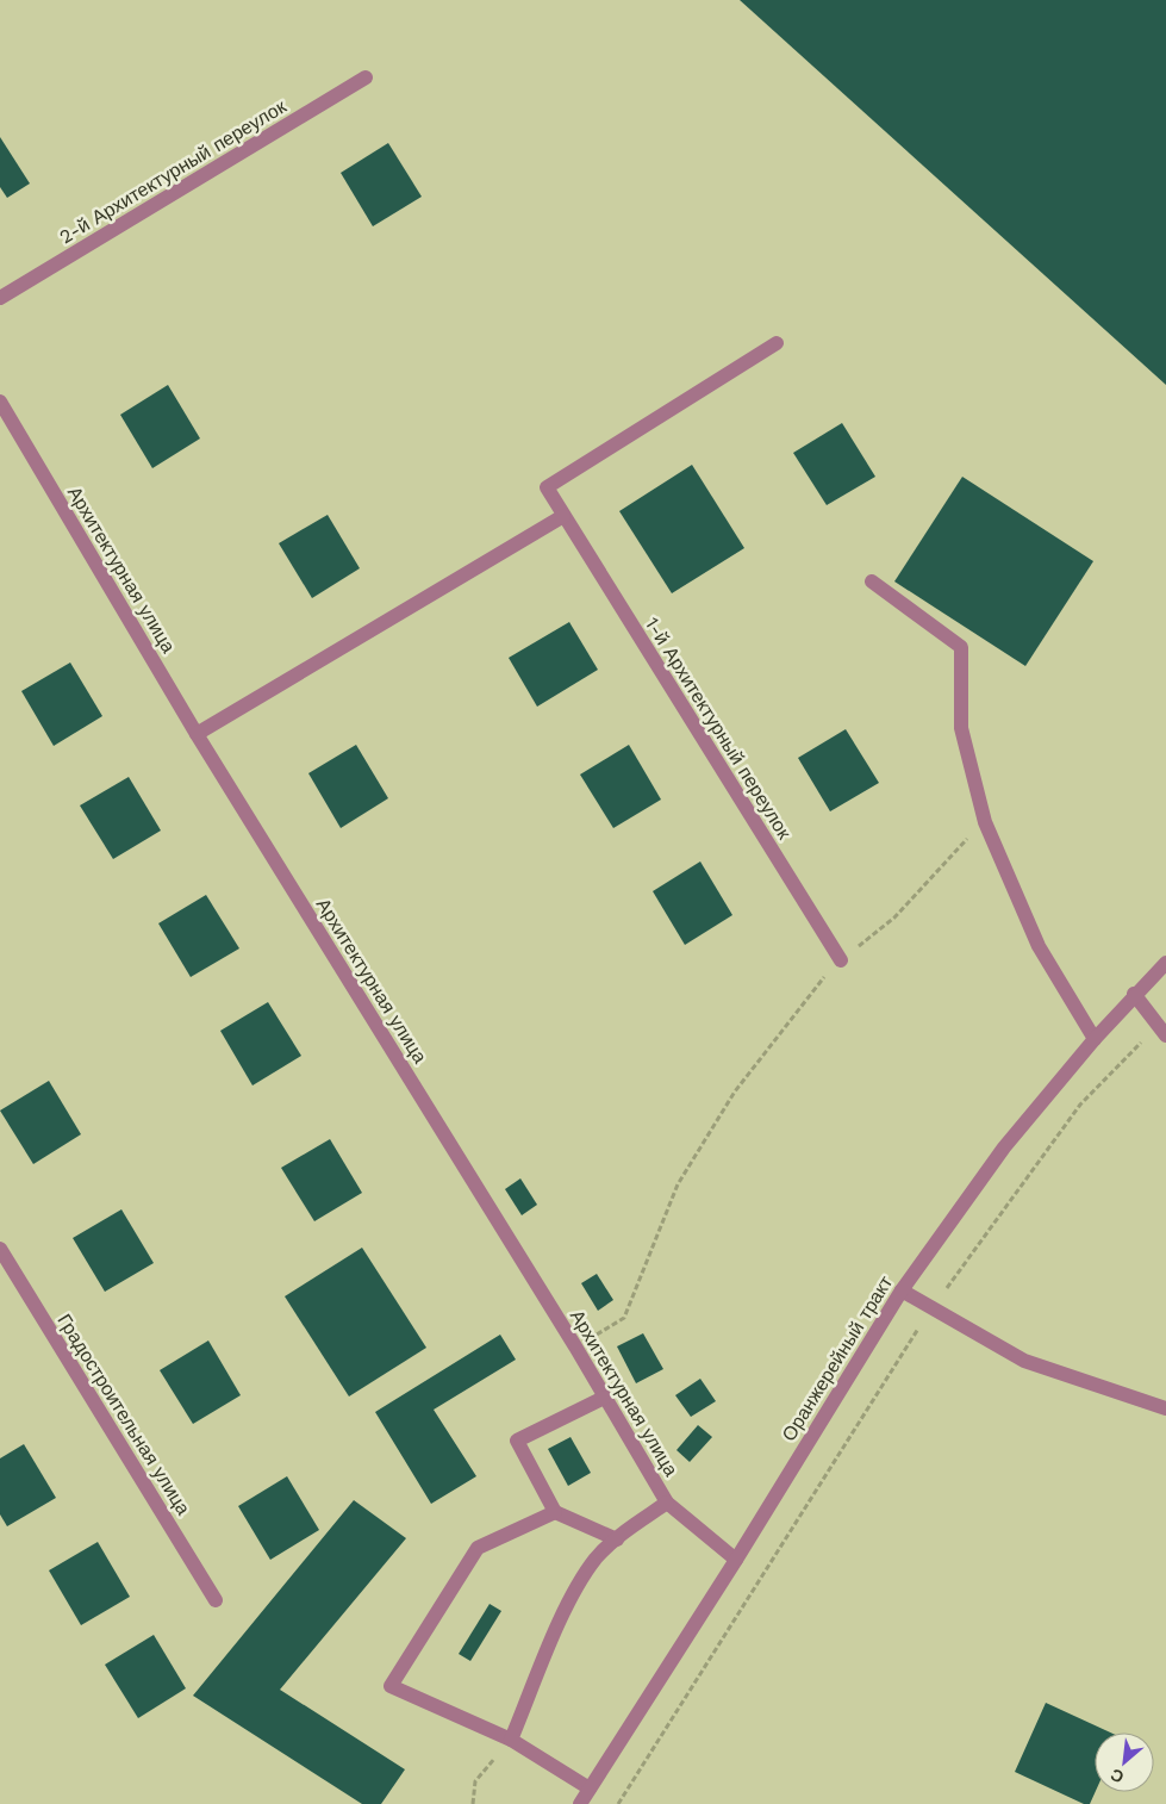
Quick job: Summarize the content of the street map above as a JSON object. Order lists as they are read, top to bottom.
{
  "streets": {
    "street": [
      "2-й Архитектурный переулок",
      "Архитектурная улица",
      "1-й Архитектурный переулок",
      "Оранжерейный тракт",
      "Градостроительная улица"
    ]
  },
  "crossings": [
    ["Архитектурная улица", "Оранжерейный тракт"]
  ],
  "north": "bottom left"
}
